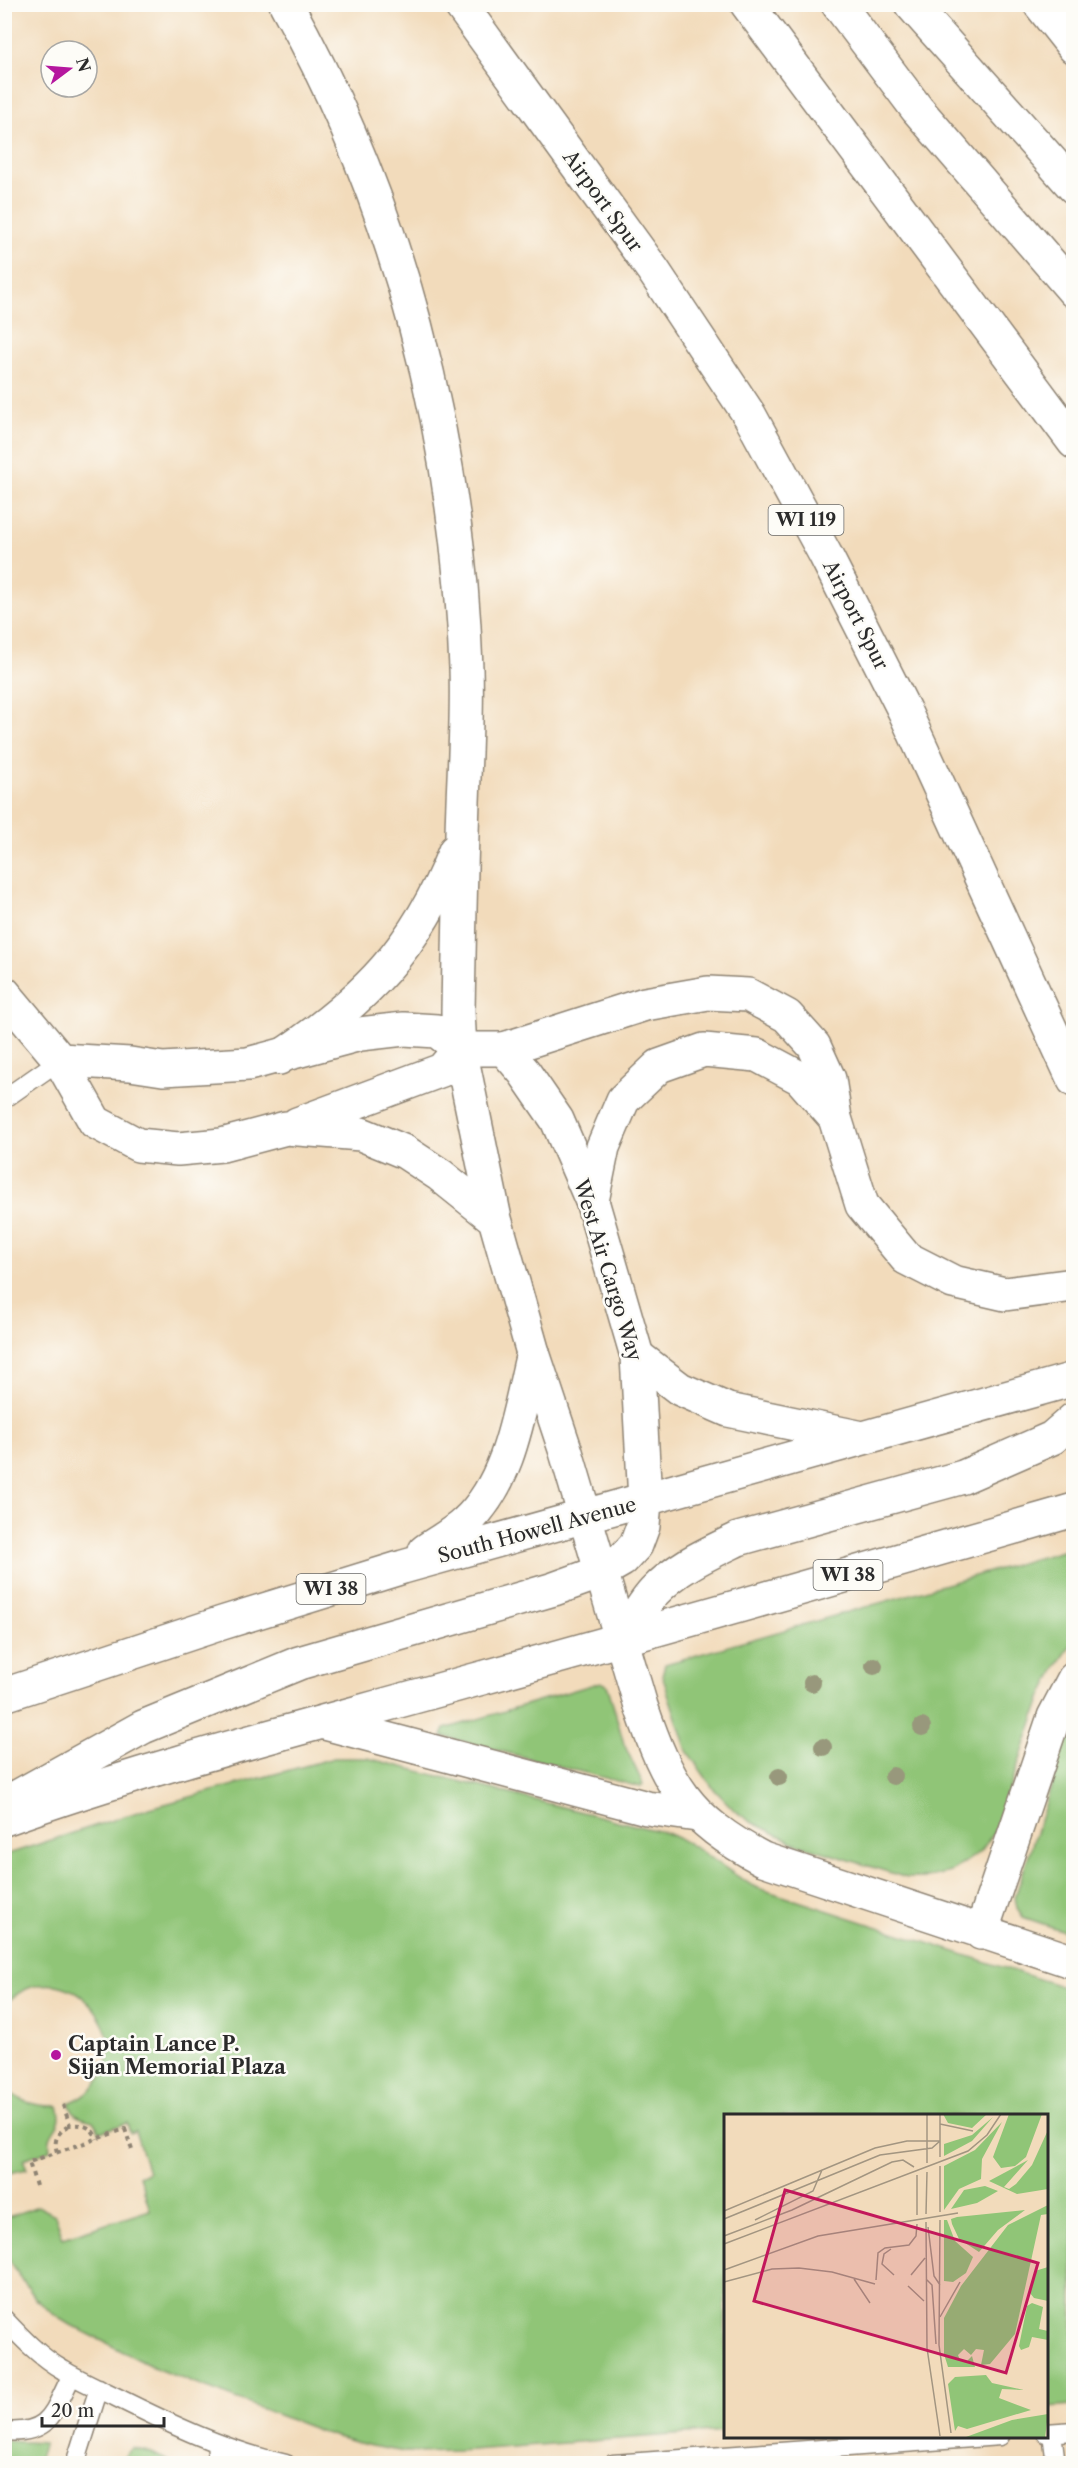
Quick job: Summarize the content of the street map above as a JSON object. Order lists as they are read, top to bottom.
{
  "streets": {
    "main road": [
      "Airport Spur",
      "WI 119",
      "West Air Cargo Way",
      "South Howell Avenue",
      "WI 38"
    ]
  },
  "crossings": [
    ["West Air Cargo Way", "South Howell Avenue"]
  ],
  "places": ["Captain Lance P. Sijan Memorial Plaza"],
  "scale_bar": "20 m",
  "north": "right"
}
